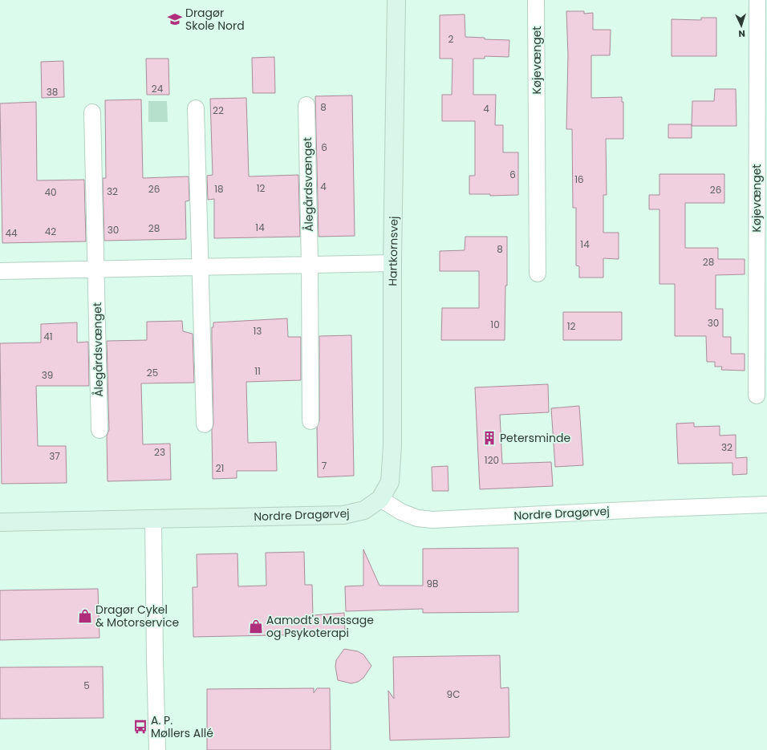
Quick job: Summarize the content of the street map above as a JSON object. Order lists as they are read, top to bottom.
{
  "streets": {
    "street": [
      "Køjevænget",
      "Ålegårdsvænget",
      "Hartkornsvej",
      "Nordre Dragørvej"
    ]
  },
  "crossings": [
    ["Hartkornsvej", "Nordre Dragørvej"]
  ],
  "places": {
    "school or university": ["Dragør Skole Nord"],
    "building": ["Petersminde"],
    "shop": ["Dragør Cykel & Motorservice", "Aamodt's Massage og Psykoterapi"],
    "bus stop": ["A. P. Møllers Allé"]
  },
  "house_numbers": [
    "2",
    "24",
    "38",
    "8",
    "4",
    "22",
    "6",
    "6",
    "16",
    "4",
    "12",
    "26",
    "18",
    "26",
    "32",
    "40",
    "14",
    "28",
    "30",
    "42",
    "44",
    "14",
    "8",
    "28",
    "30",
    "10",
    "12",
    "13",
    "41",
    "11",
    "25",
    "39",
    "32",
    "23",
    "37",
    "120",
    "7",
    "21",
    "9B",
    "5",
    "9C"
  ],
  "north": "bottom"
}
